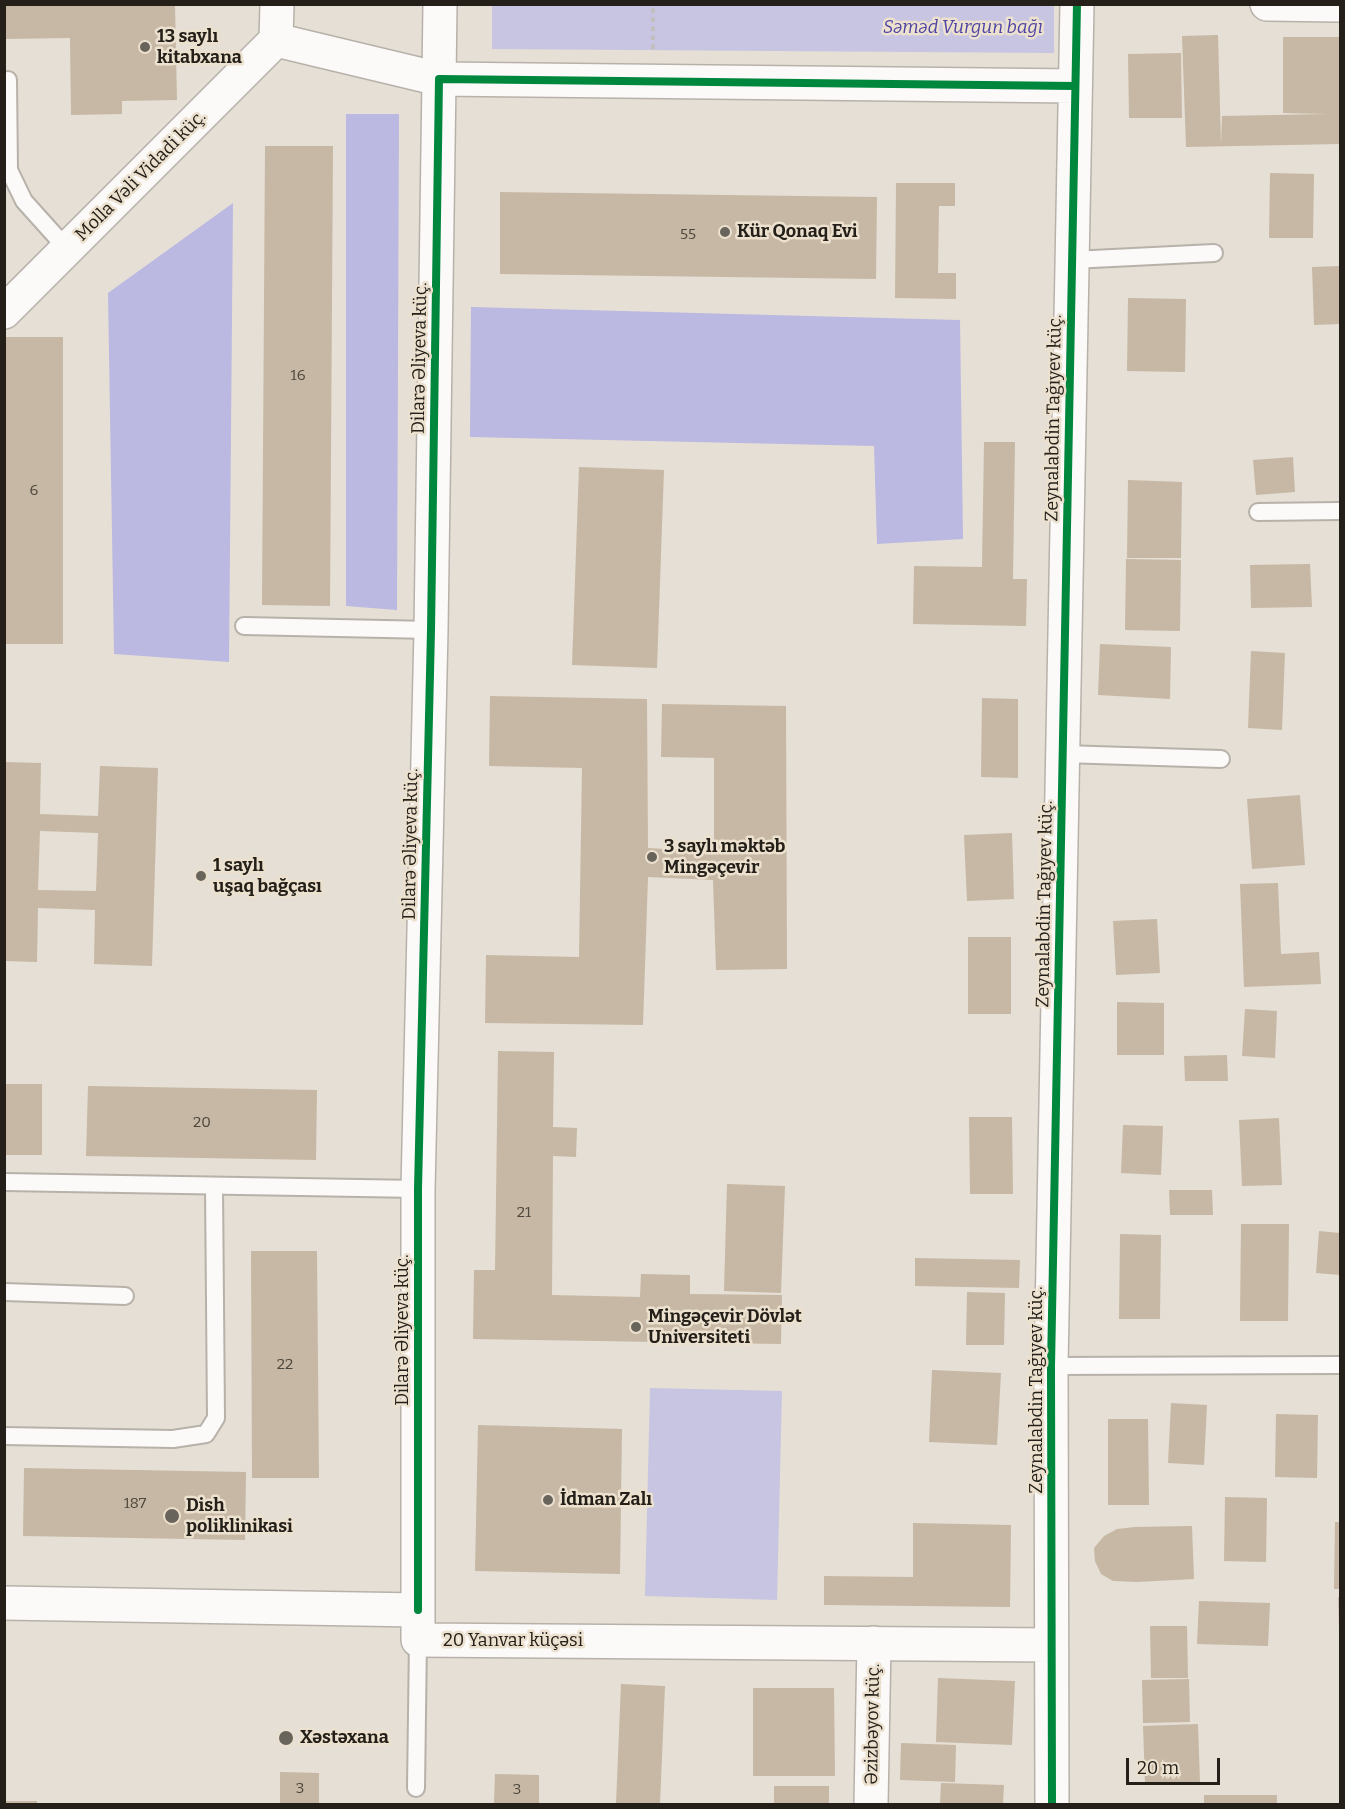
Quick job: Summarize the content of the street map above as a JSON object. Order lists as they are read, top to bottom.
{
  "streets": {
    "street": [
      "Molla Vəli Vidadi küç.",
      "Dilarə Əliyeva küç.",
      "Zeynalabdin Tağıyev küç.",
      "20 Yanvar küçəsi",
      "Əzizbəyov küç."
    ]
  },
  "crossings": [
    ["Dilarə Əliyeva küç.", "20 Yanvar küçəsi"],
    ["Zeynalabdin Tağıyev küç.", "20 Yanvar küçəsi"],
    ["20 Yanvar küçəsi", "Əzizbəyov küç."]
  ],
  "parks": ["Səməd Vurgun bağı"],
  "places": [
    "13 saylı kitabxana",
    "Kür Qonaq Evi",
    "3 saylı məktəb Mingəçevir",
    "1 saylı uşaq bağçası",
    "Mingəçevir Dövlət Universiteti",
    "İdman Zalı",
    "Dish poliklinikasi",
    "Xəstəxana"
  ],
  "house_numbers": [
    "55",
    "16",
    "6",
    "20",
    "21",
    "22",
    "187",
    "3",
    "3"
  ],
  "scale_bar": "20 m"
}
